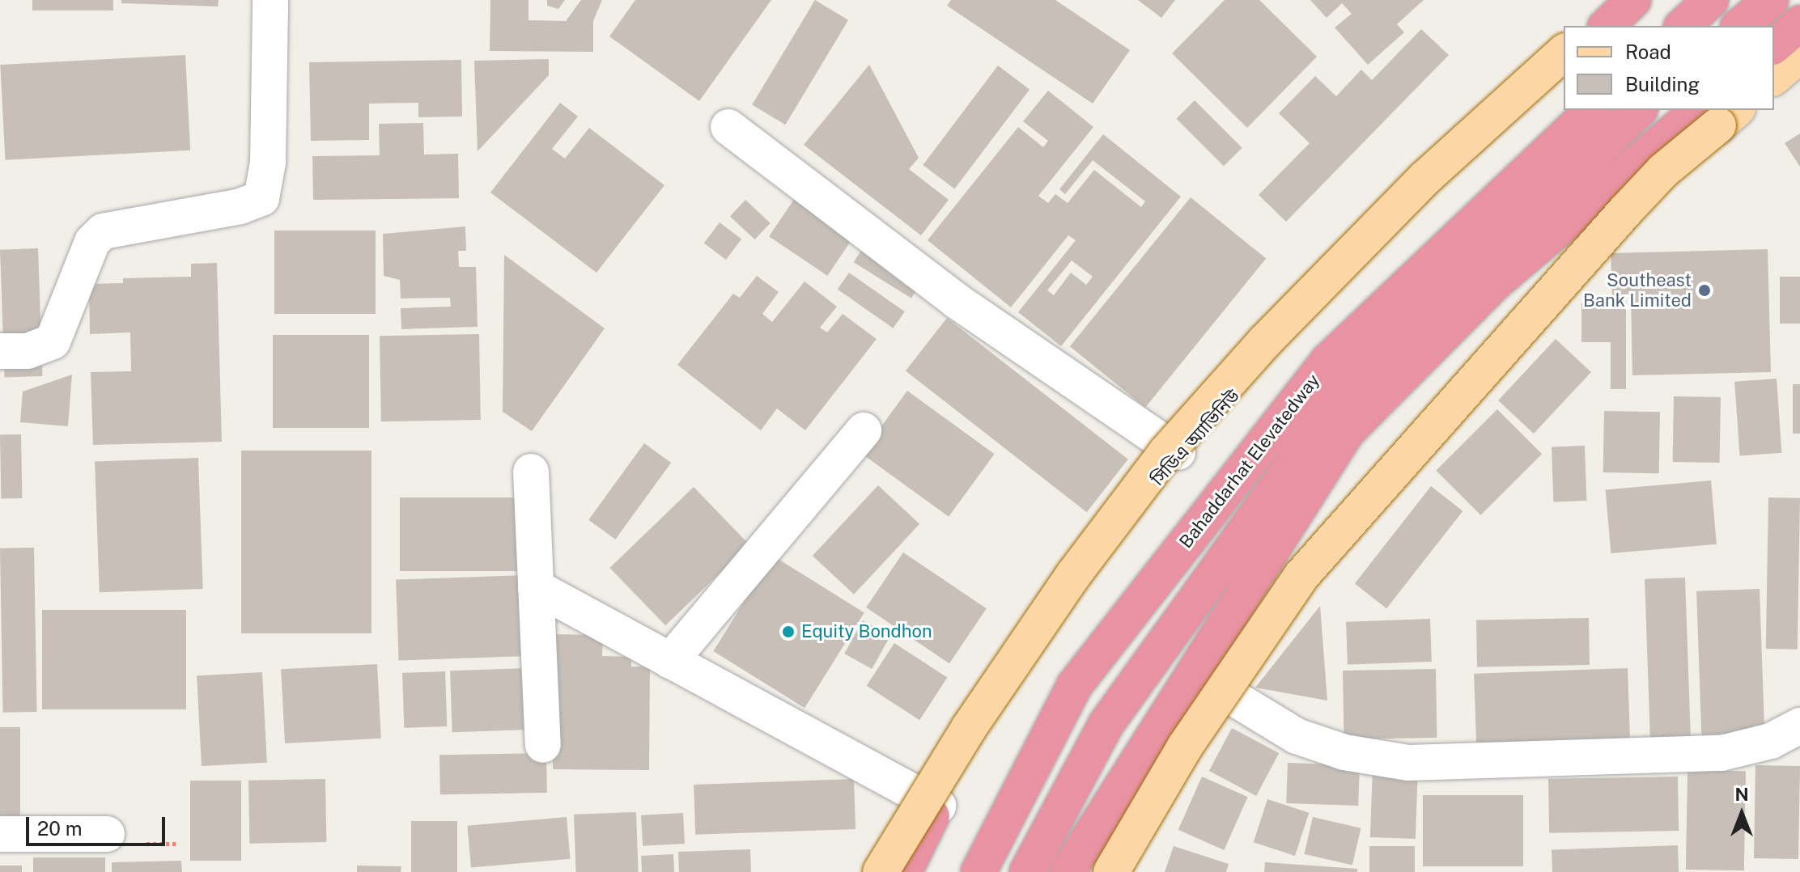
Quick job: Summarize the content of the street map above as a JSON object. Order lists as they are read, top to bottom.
{
  "streets": {
    "highway": ["সিডিএ অ্যাভিনিউ", "Bahaddarhat Elevatedway"]
  },
  "places": ["Southeast Bank Limited", "Equity Bondhon"],
  "legend": ["Road", "Building"],
  "scale_bar": "20 m",
  "north": "top"
}
